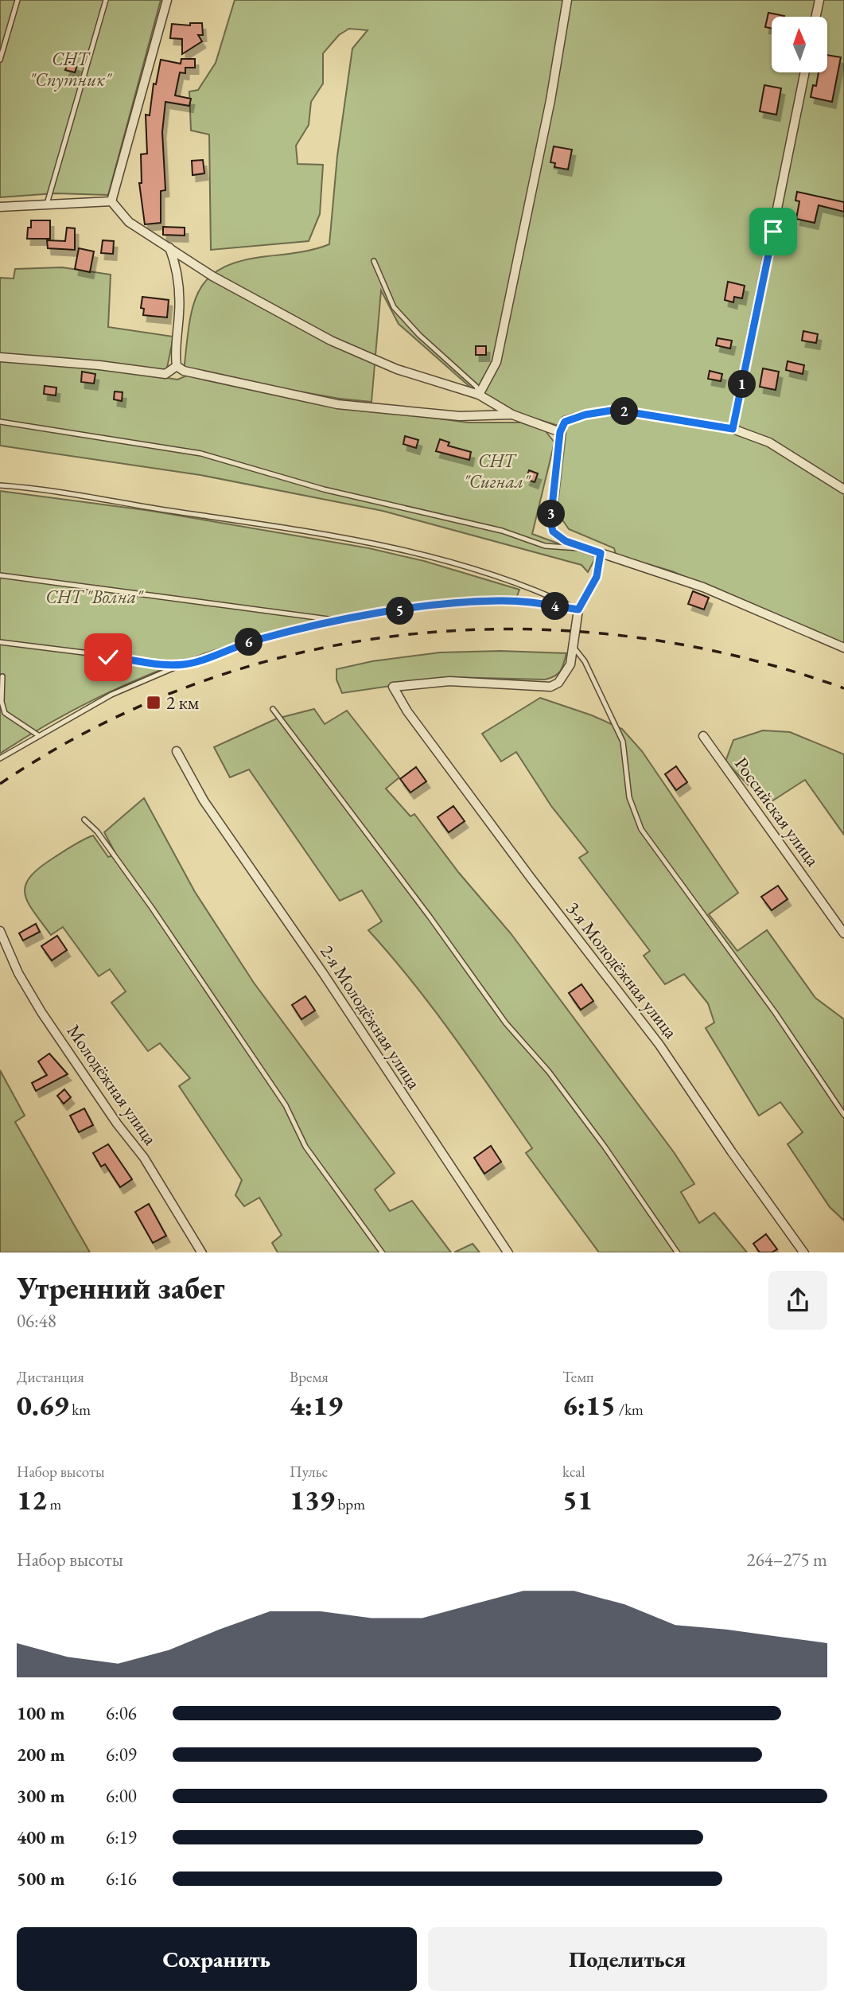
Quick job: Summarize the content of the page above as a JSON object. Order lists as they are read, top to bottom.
{
  "streets": {
    "street": [
      "Российская улица",
      "3-я Молодёжная улица",
      "2-я Молодёжная улица",
      "Молодёжная улица"
    ]
  },
  "parks": ["СНТ \"Спутник\"", "СНТ \"Сигнал\"", "СНТ \"Волна\""],
  "places": {
    "transit": ["2 км"]
  },
  "north": "top",
  "page": {
    "pins": [
      "1",
      "2",
      "3",
      "4",
      "5",
      "6"
    ],
    "heading": ["Утренний забег", "06:48"],
    "stats": [
      ["Дистанция", "0.69 km"],
      ["Время", "4:19"],
      ["Темп", "6:15 /km"],
      ["Набор высоты", "12 m"],
      ["Пульс", "139 bpm"],
      ["kcal", "51"]
    ],
    "chart": ["Набор высоты", "264–275 m"],
    "list": [
      {
        "name": "100 m",
        "note": "6:06"
      },
      {
        "name": "200 m",
        "note": "6:09"
      },
      {
        "name": "300 m",
        "note": "6:00"
      },
      {
        "name": "400 m",
        "note": "6:19"
      },
      {
        "name": "500 m",
        "note": "6:16"
      }
    ],
    "buttons": ["Сохранить", "Поделиться"]
  }
}
